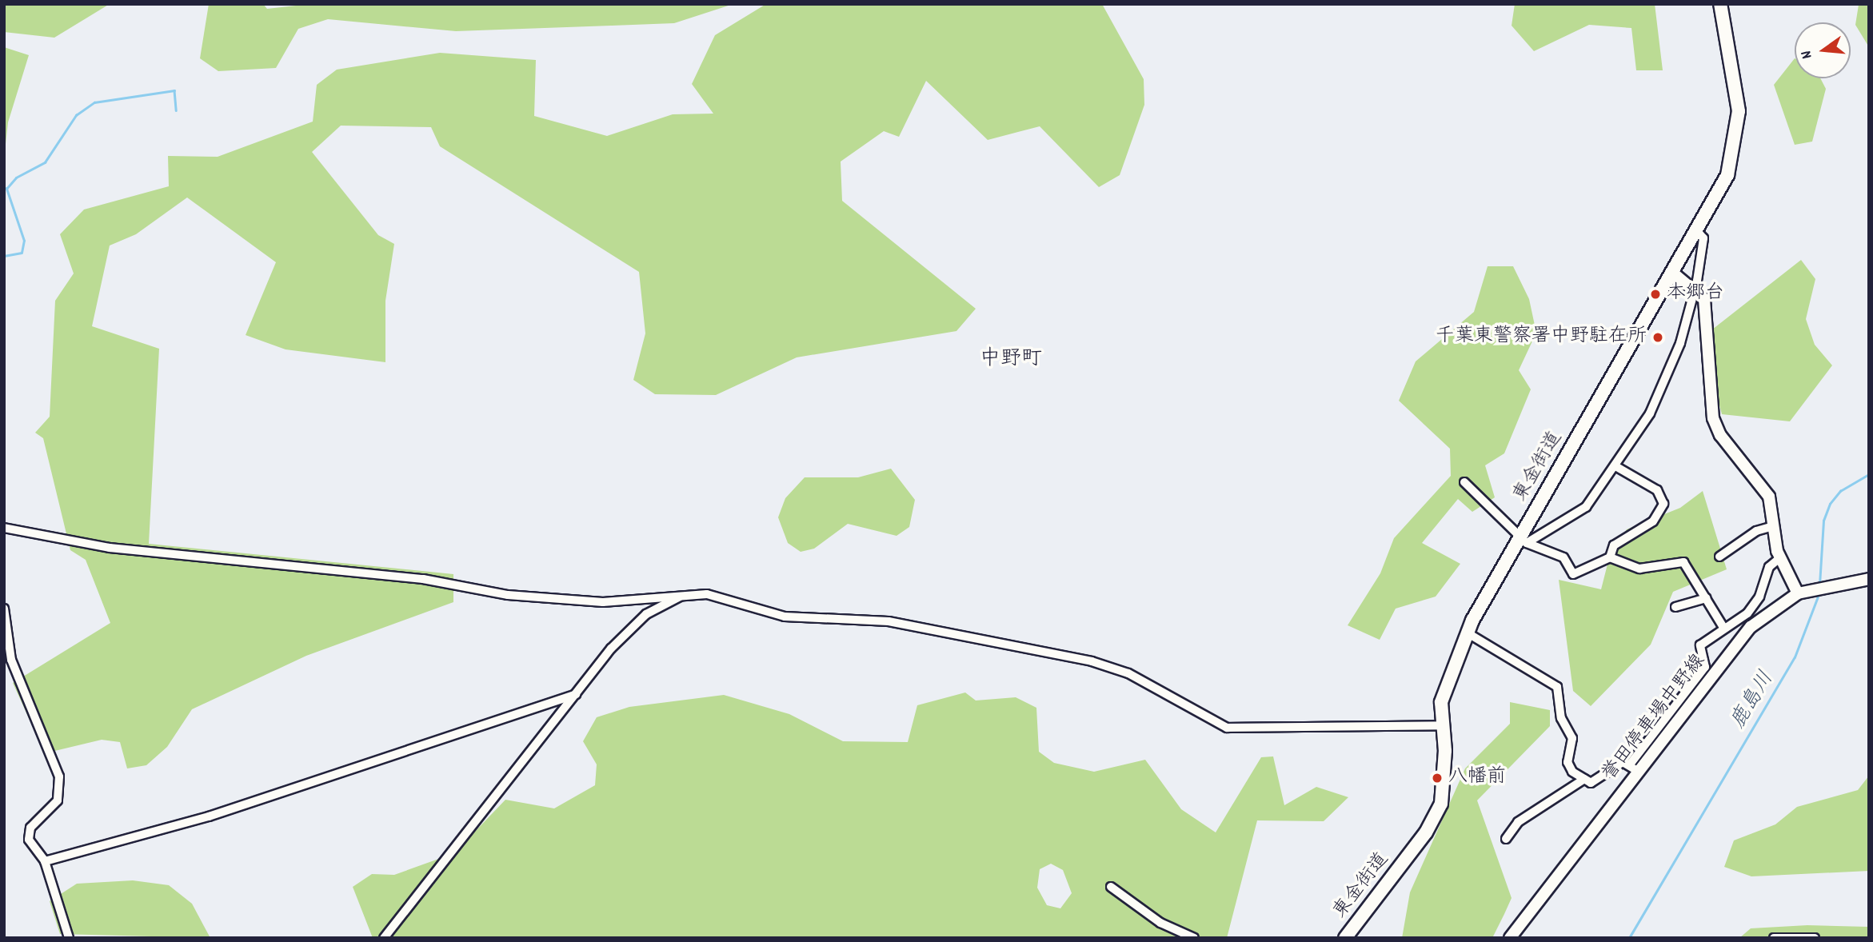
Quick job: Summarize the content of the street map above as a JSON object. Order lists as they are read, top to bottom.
{
  "streets": {
    "highway": ["東金街道"],
    "main road": ["誉田停車場中野線"]
  },
  "districts": ["中野町"],
  "water": ["鹿島川"],
  "places": ["本郷台", "千葉東警察署中野駐在所", "八幡前"],
  "north": "left"
}
